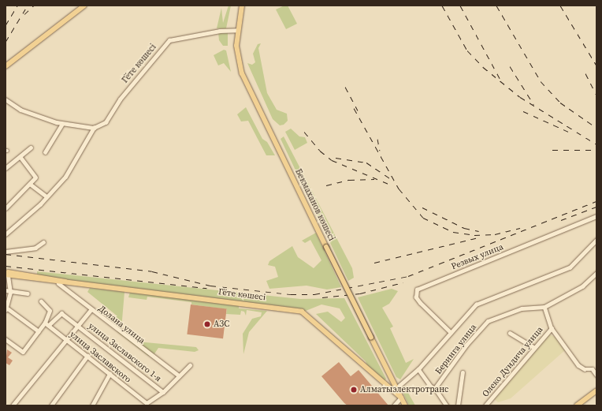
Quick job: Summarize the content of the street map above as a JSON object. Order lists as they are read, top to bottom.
{
  "streets": {
    "main road": ["Гёте көшесі", "Бекмаханов көшесі"],
    "street": [
      "Резвых улица",
      "Долана улица",
      "Беринга улица",
      "улица Заславского 1-я",
      "улица Заславского",
      "Олеко Дундича улица"
    ]
  },
  "crossings": [
    ["Гёте көшесі", "Бекмаханов көшесі"],
    ["Гёте көшесі", "Долана улица"],
    ["Бекмаханов көшесі", "Беринга улица"],
    ["Резвых улица", "Беринга улица"],
    ["улица Заславского 1-я", "улица Заславского"]
  ],
  "places": ["АЗС", "Алматыэлектротранс"]
}
